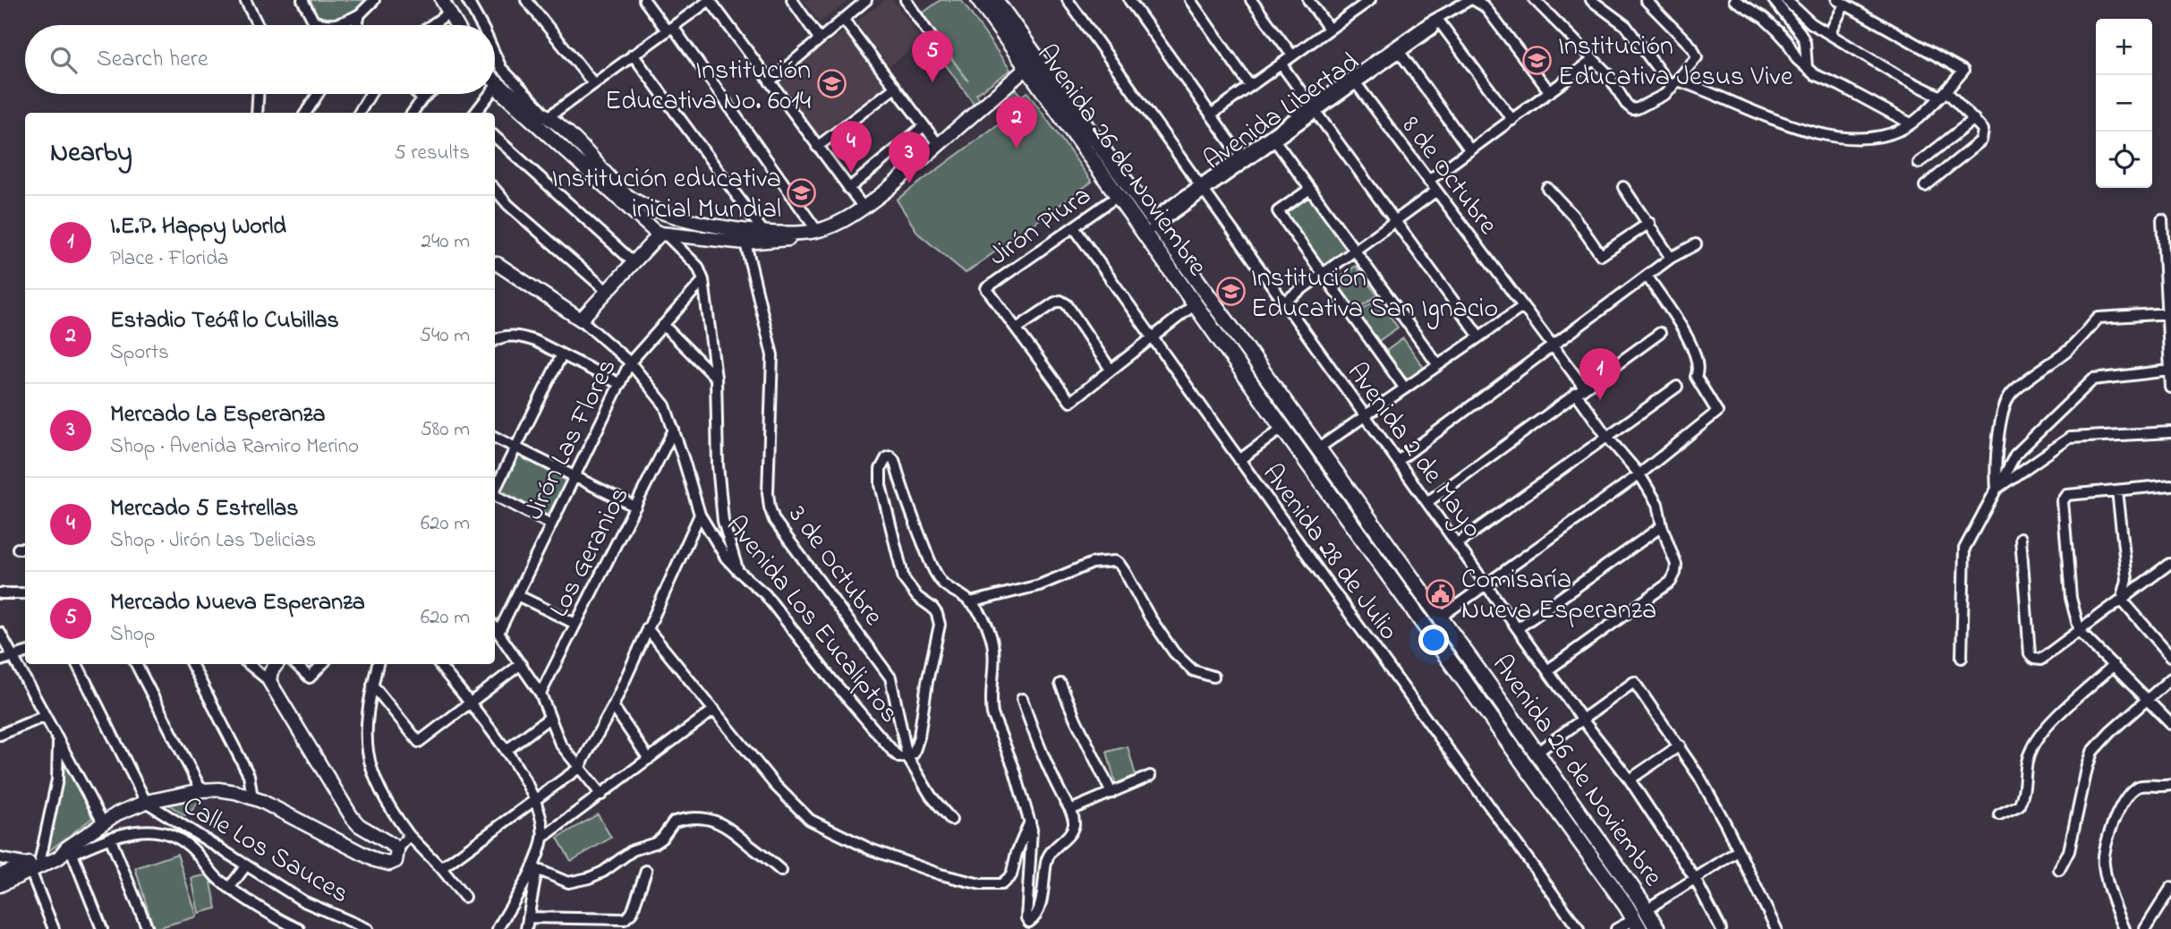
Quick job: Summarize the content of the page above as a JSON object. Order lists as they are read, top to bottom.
{
  "streets": {
    "main road": ["Avenida 26 de Noviembre"],
    "street": [
      "Avenida Libertad",
      "8 de Octubre",
      "Jirón Piura",
      "Jirón Las Flores",
      "Avenida 2 de Mayo",
      "Los Geranios",
      "Avenida 28 de Julio",
      "3 de Octubre",
      "Avenida Los Eucaliptos",
      "Calle Los Sauces"
    ]
  },
  "crossings": [
    ["Avenida Libertad", "Avenida 26 de Noviembre"],
    ["Avenida Libertad", "8 de Octubre"],
    ["Avenida Libertad", "Avenida 2 de Mayo"],
    ["Avenida 26 de Noviembre", "Jirón Piura"],
    ["8 de Octubre", "Avenida 2 de Mayo"],
    ["Jirón Piura", "Avenida 28 de Julio"],
    ["Jirón Las Flores", "Avenida Los Eucaliptos"],
    ["Los Geranios", "Avenida Los Eucaliptos"],
    ["3 de Octubre", "Avenida Los Eucaliptos"]
  ],
  "places": {
    "school or university": [
      "Institución Educativa Jesus Vive",
      "Institución Educativa No. 6014",
      "Institución educativa inicial Mundial",
      "Institución Educativa San Ignacio"
    ],
    "public building": ["Comisaría Nueva Esperanza"]
  },
  "page": {
    "map_buttons": ["+", "−"],
    "search": "Search here",
    "pins": [
      "5",
      "2",
      "4",
      "3",
      "1"
    ],
    "heading": ["Nearby", "5 results"],
    "list": [
      {
        "mark": "1",
        "name": "I.E.P. Happy World",
        "note": "Place · Florida",
        "value": "240 m"
      },
      {
        "mark": "2",
        "name": "Estadio Teófilo Cubillas",
        "note": "Sports",
        "value": "540 m"
      },
      {
        "mark": "3",
        "name": "Mercado La Esperanza",
        "note": "Shop · Avenida Ramiro Merino",
        "value": "580 m"
      },
      {
        "mark": "4",
        "name": "Mercado 5 Estrellas",
        "note": "Shop · Jirón Las Delicias",
        "value": "620 m"
      },
      {
        "mark": "5",
        "name": "Mercado Nueva Esperanza",
        "note": "Shop",
        "value": "620 m"
      }
    ]
  }
}
